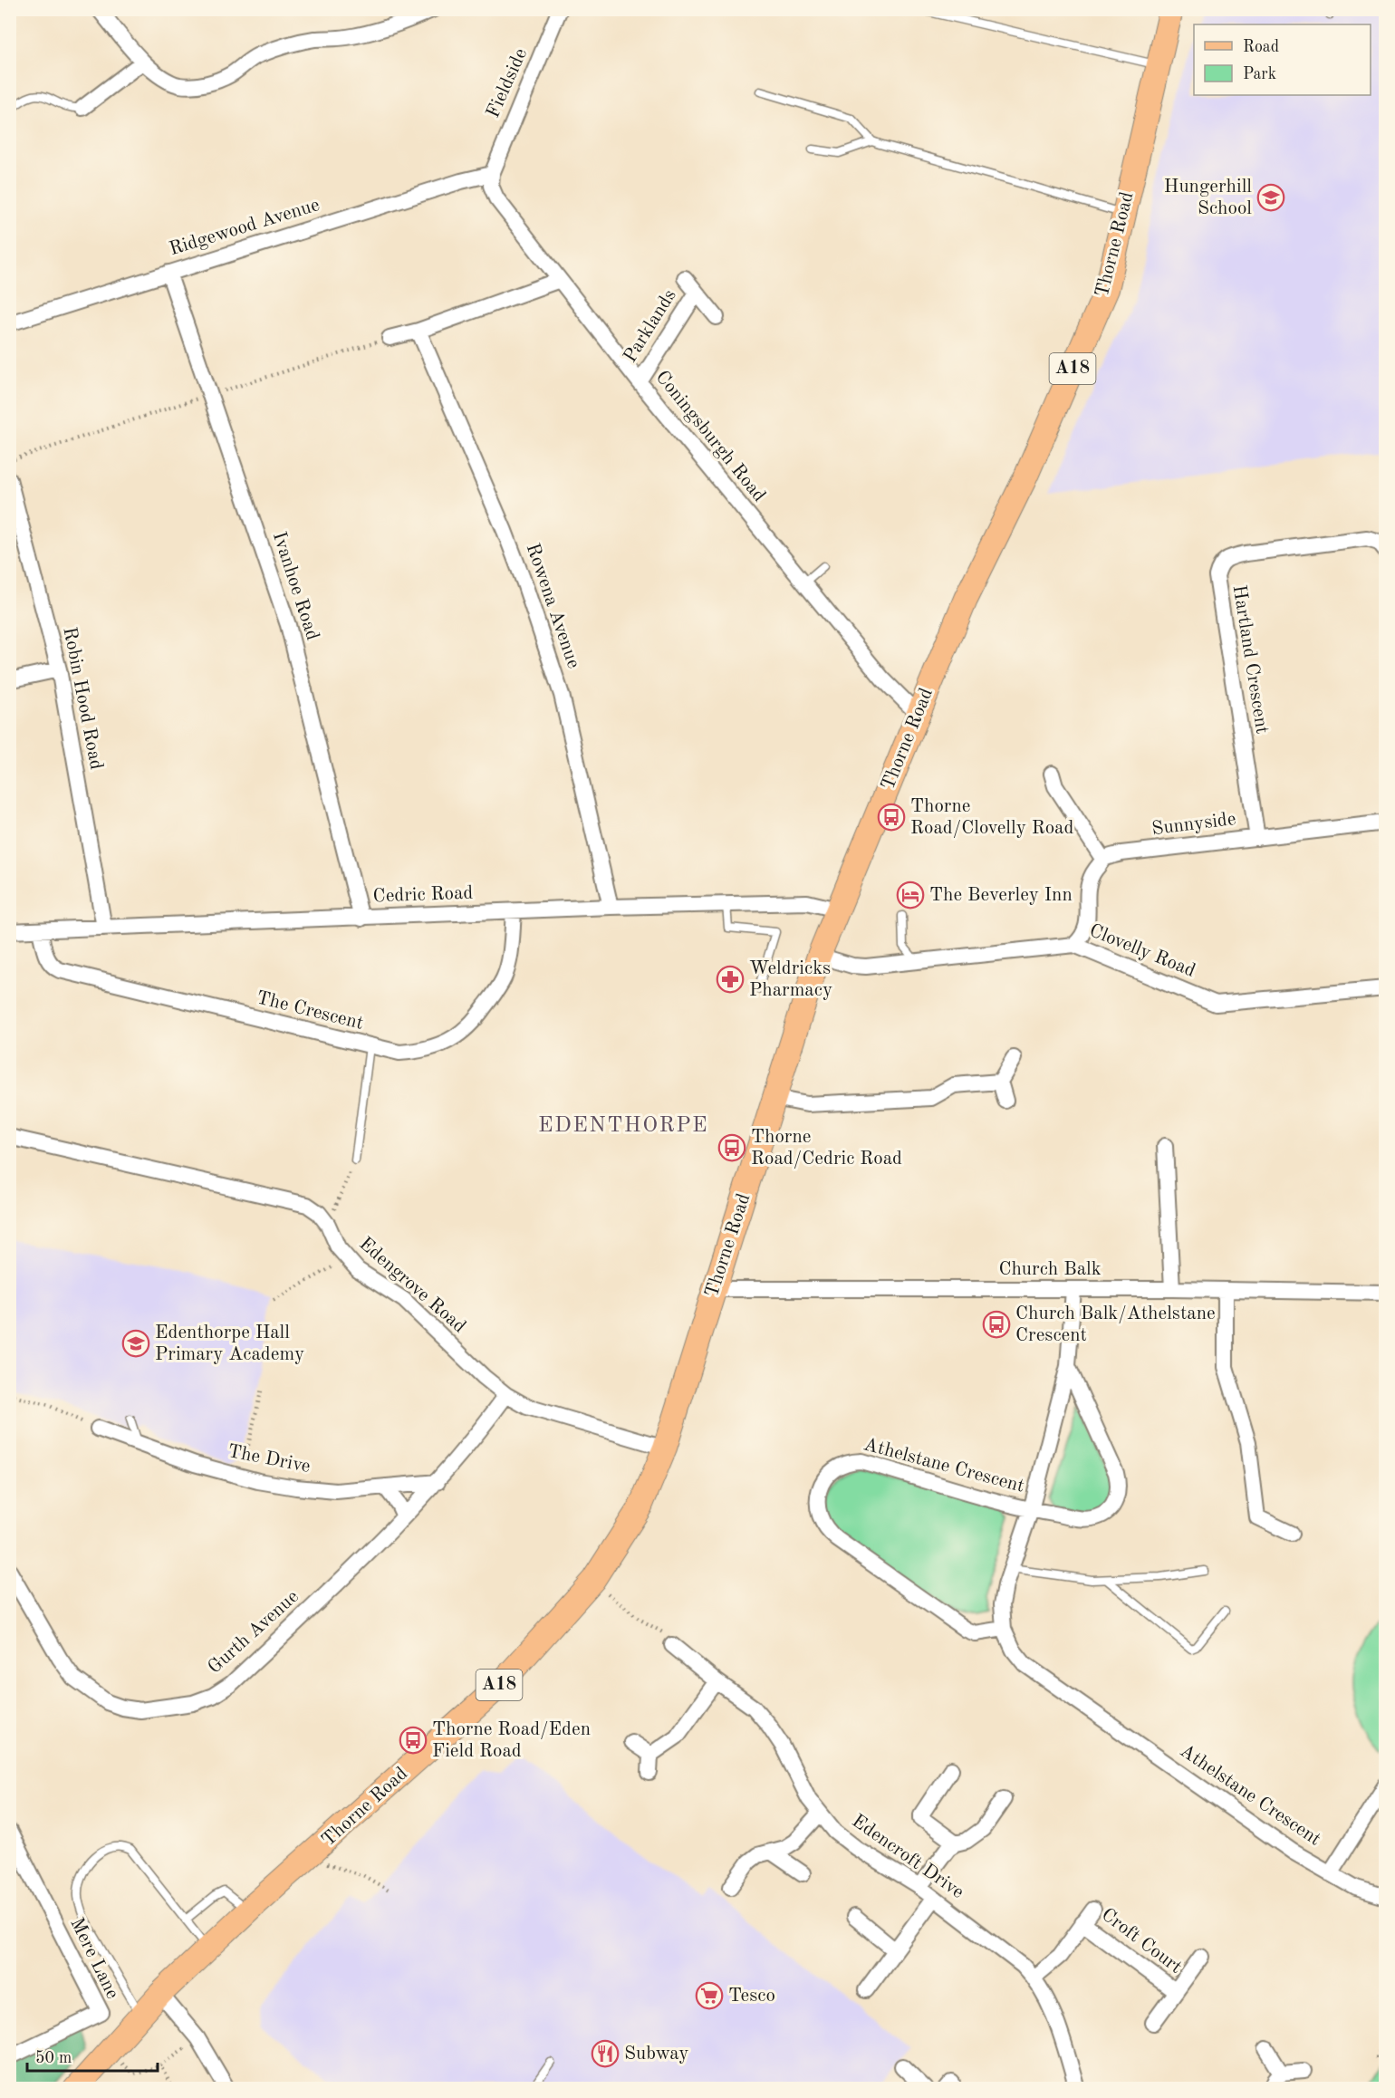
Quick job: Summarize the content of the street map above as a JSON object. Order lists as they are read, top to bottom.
{
  "streets": {
    "main road": ["Thorne Road", "A18"],
    "street": [
      "Fieldside",
      "Ridgewood Avenue",
      "Parklands",
      "Coningsburgh Road",
      "Ivanhoe Road",
      "Rowena Avenue",
      "Hartland Crescent",
      "Robin Hood Road",
      "Sunnyside",
      "Cedric Road",
      "Clovelly Road",
      "The Crescent",
      "Church Balk",
      "Edengrove Road",
      "The Drive",
      "Athelstane Crescent",
      "Gurth Avenue",
      "Edencroft Drive",
      "Croft Court",
      "Mere Lane"
    ]
  },
  "crossings": [
    ["Fieldside", "Ridgewood Avenue"],
    ["Fieldside", "Coningsburgh Road"],
    ["Ridgewood Avenue", "Coningsburgh Road"],
    ["Ridgewood Avenue", "Ivanhoe Road"],
    ["Thorne Road", "Coningsburgh Road"],
    ["Thorne Road", "Cedric Road"],
    ["Thorne Road", "Clovelly Road"],
    ["Thorne Road", "Church Balk"],
    ["Thorne Road", "Edengrove Road"],
    ["Parklands", "Coningsburgh Road"],
    ["Ivanhoe Road", "Cedric Road"],
    ["Rowena Avenue", "Cedric Road"],
    ["Hartland Crescent", "Sunnyside"],
    ["Robin Hood Road", "Cedric Road"],
    ["Cedric Road", "The Crescent"],
    ["Church Balk", "Athelstane Crescent"],
    ["Edengrove Road", "Gurth Avenue"],
    ["The Drive", "Gurth Avenue"],
    ["Edencroft Drive", "Croft Court"]
  ],
  "districts": ["EDENTHORPE"],
  "places": {
    "school or university": ["Hungerhill School", "Edenthorpe Hall Primary Academy"],
    "bus stop": [
      "Thorne Road/Clovelly Road",
      "Thorne Road/Cedric Road",
      "Church Balk/Athelstane Crescent",
      "Thorne Road/Eden Field Road"
    ],
    "hotel": ["The Beverley Inn"],
    "pharmacy": ["Weldricks Pharmacy"],
    "supermarket": ["Tesco"],
    "restaurant": ["Subway"]
  },
  "legend": ["Road", "Park"],
  "scale_bar": "50 m"
}
